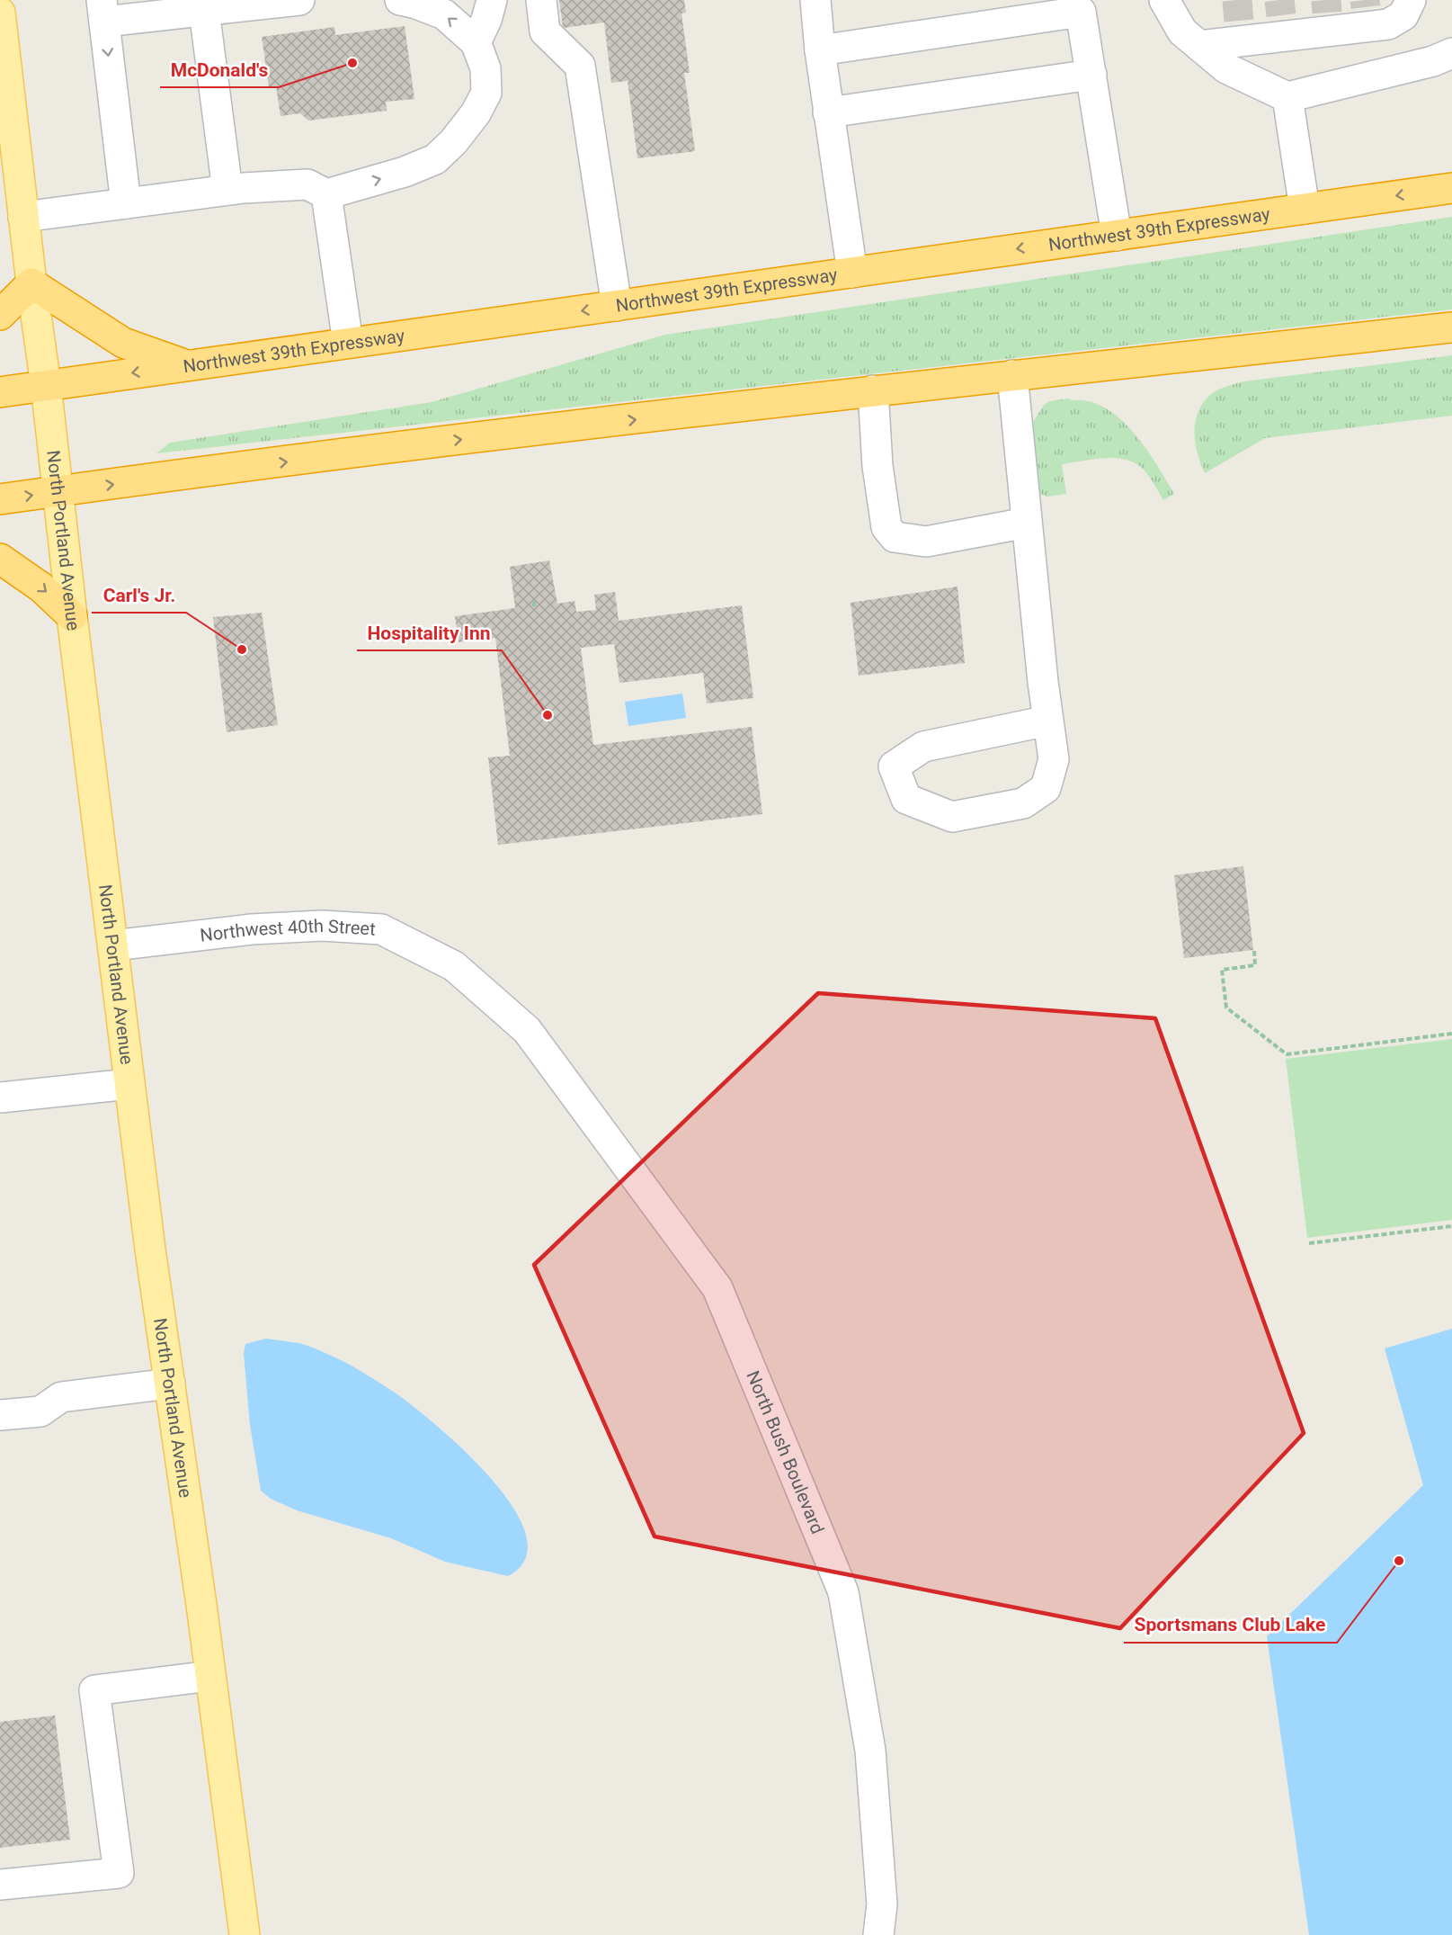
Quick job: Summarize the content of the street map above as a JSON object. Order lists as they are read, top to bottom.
{
  "streets": {
    "highway": ["Northwest 39th Expressway"],
    "main road": ["North Portland Avenue"],
    "street": ["Northwest 40th Street", "North Bush Boulevard"]
  },
  "crossings": [
    ["Northwest 39th Expressway", "North Portland Avenue"],
    ["North Portland Avenue", "Northwest 40th Street"],
    ["Northwest 40th Street", "North Bush Boulevard"]
  ],
  "places": [
    "McDonald's",
    "Carl's Jr.",
    "Hospitality Inn",
    "Sportsmans Club Lake"
  ]
}
